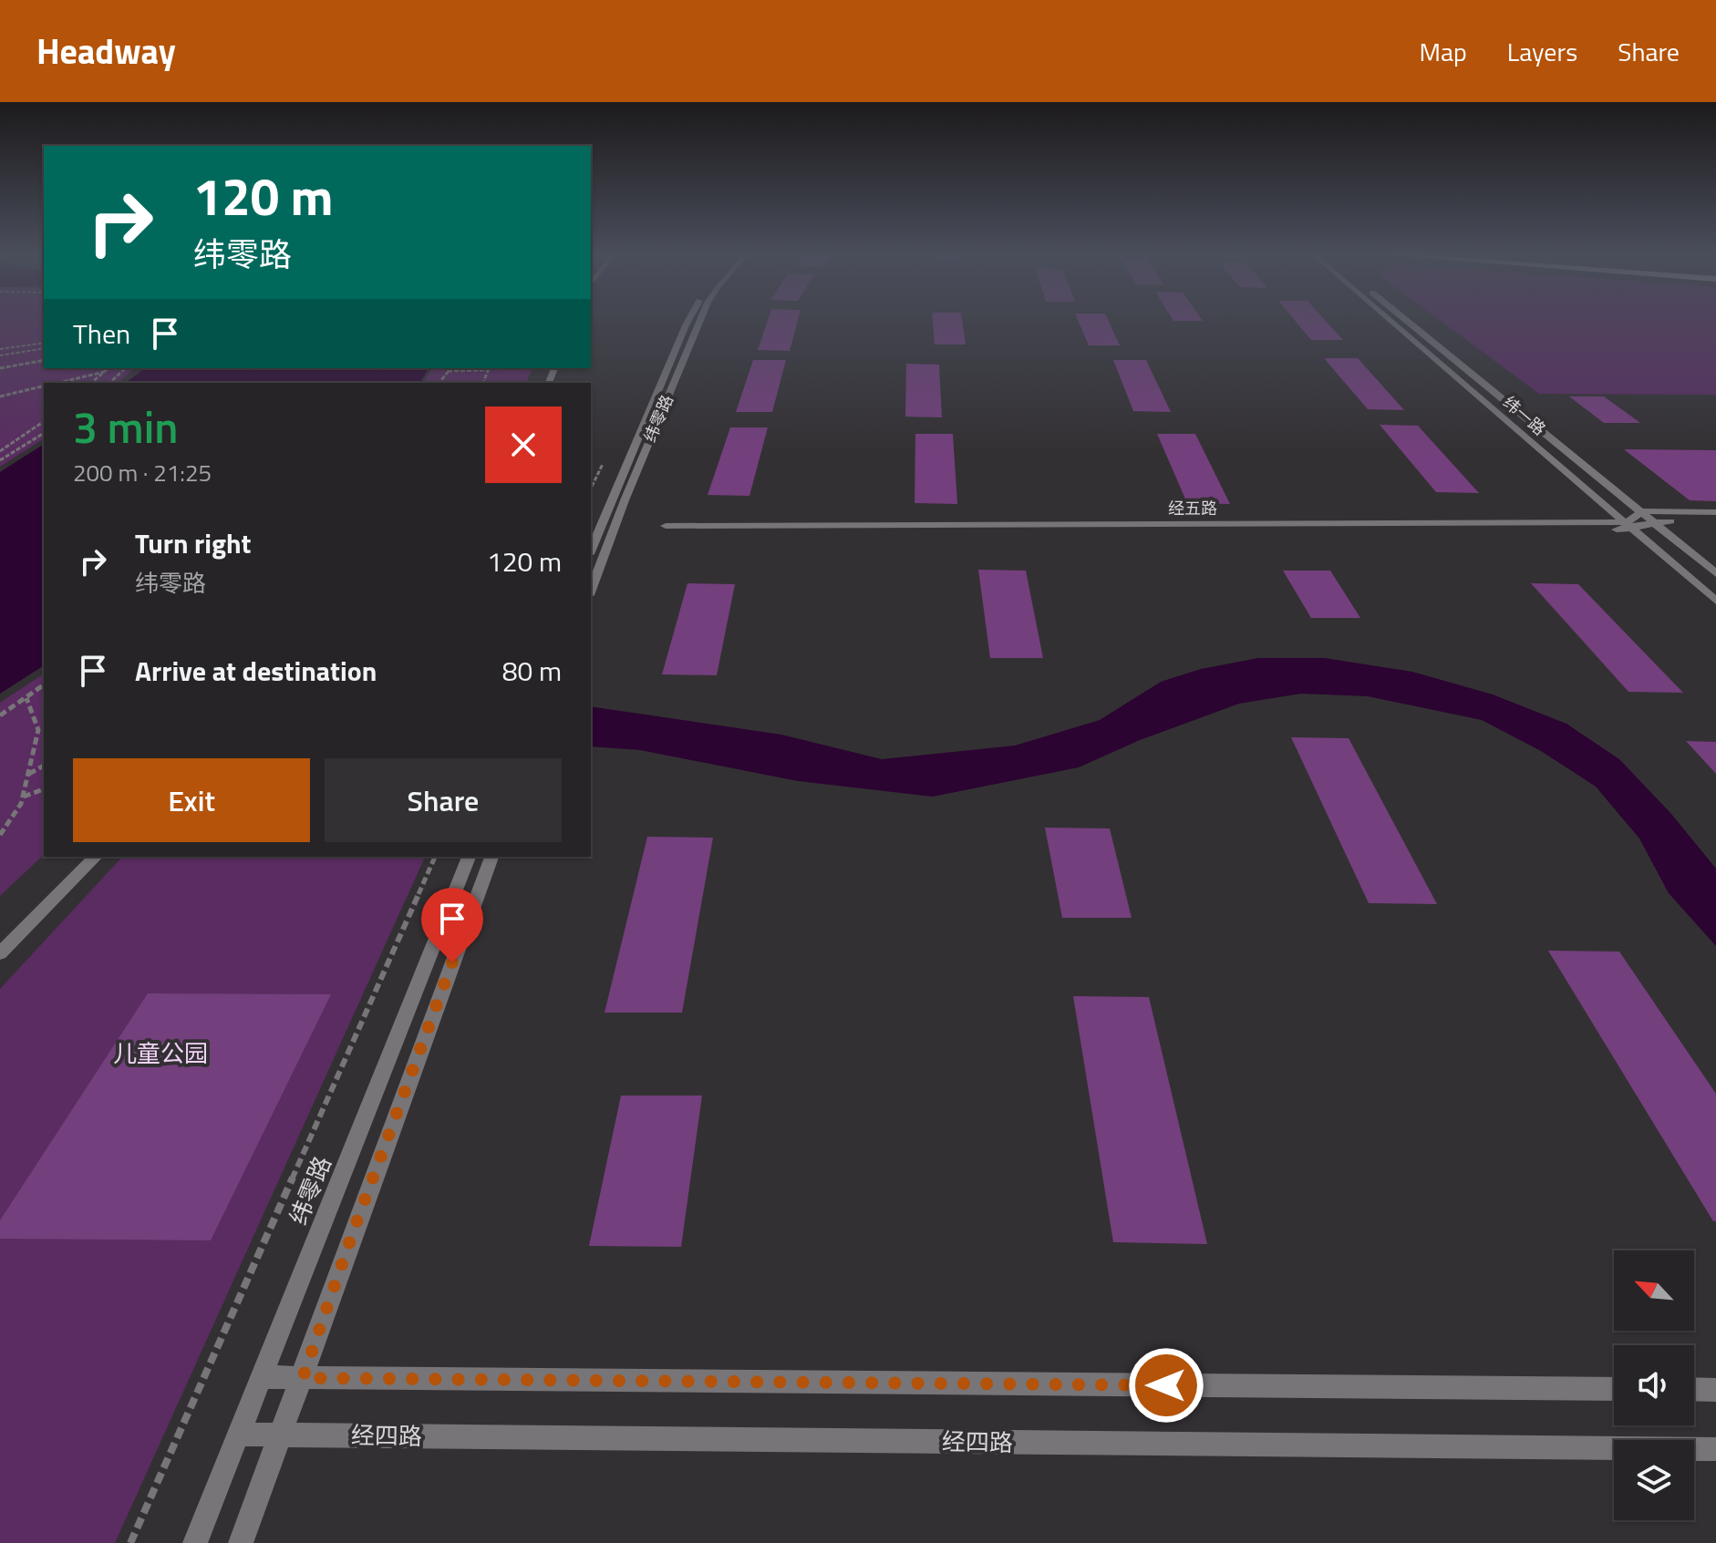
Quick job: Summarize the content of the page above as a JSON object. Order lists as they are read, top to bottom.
{
  "streets": {
    "street": ["纬一路", "纬零路", "经四路"]
  },
  "crossings": [
    ["纬零路", "经四路"]
  ],
  "parks": ["儿童公园"],
  "north": "top left",
  "page": {
    "header": "Headway",
    "nav": ["Map", "Layers", "Share"],
    "turn": ["120 m", "纬零路"],
    "then": "Then",
    "heading": ["3 min", "200 m · 21:25"],
    "list": [
      {
        "name": "Turn right",
        "note": "纬零路",
        "value": "120 m"
      },
      {
        "name": "Arrive at destination",
        "value": "80 m"
      }
    ],
    "buttons": ["Exit", "Share"]
  }
}
